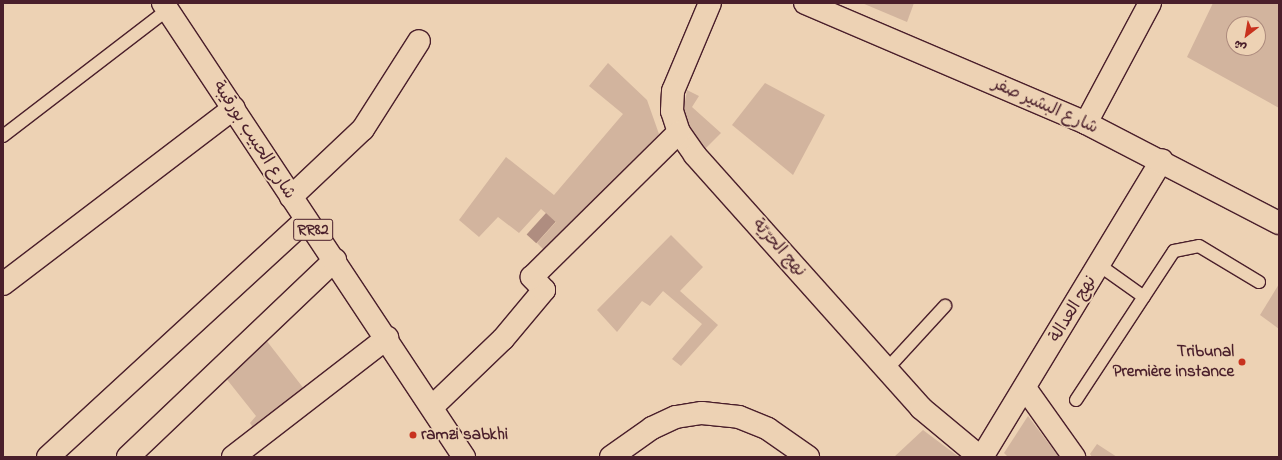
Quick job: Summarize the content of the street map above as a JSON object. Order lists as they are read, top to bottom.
{
  "streets": {
    "street": [
      "شارع البشير صفر",
      "شارع الحبيب بورقيبة",
      "RR82",
      "نهج الحرّيّة",
      "نهج العدالة"
    ]
  },
  "crossings": [
    ["شارع البشير صفر", "نهج العدالة"],
    ["نهج الحرّيّة", "نهج العدالة"]
  ],
  "places": ["Tribunal Première instance", "ramzi sabkhi"],
  "north": "bottom left"
}
